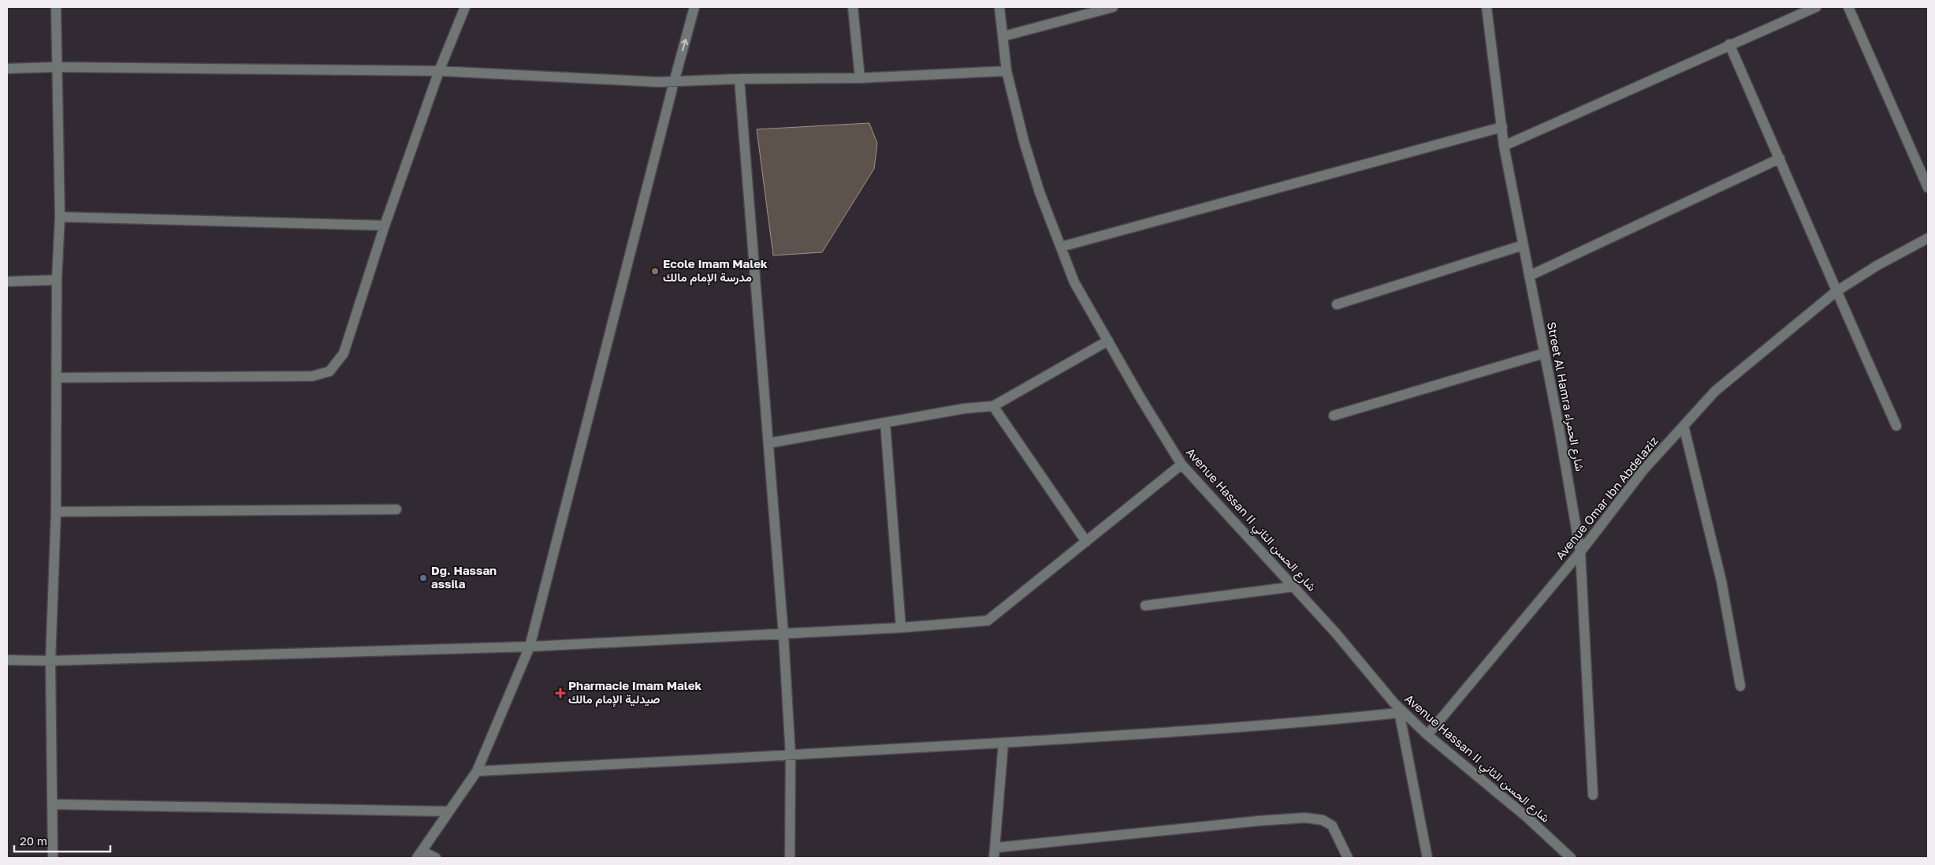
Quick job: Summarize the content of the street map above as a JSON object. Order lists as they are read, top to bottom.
{
  "streets": {
    "street": ["Street Al Hamra شارع الحمراء", "Avenue Omar Ibn Abdelaziz", "Avenue Hassan II شارع الحسن الثاني"]
  },
  "crossings": [
    ["Street Al Hamra شارع الحمراء", "Avenue Omar Ibn Abdelaziz"],
    ["Avenue Omar Ibn Abdelaziz", "Avenue Hassan II شارع الحسن الثاني"]
  ],
  "places": {
    "other": ["Ecole Imam Malek مدرسة الإمام مالك", "Dg. Hassan assila"],
    "health": ["Pharmacie Imam Malek صيدلية الإمام مالك"]
  },
  "scale_bar": "20 m"
}
